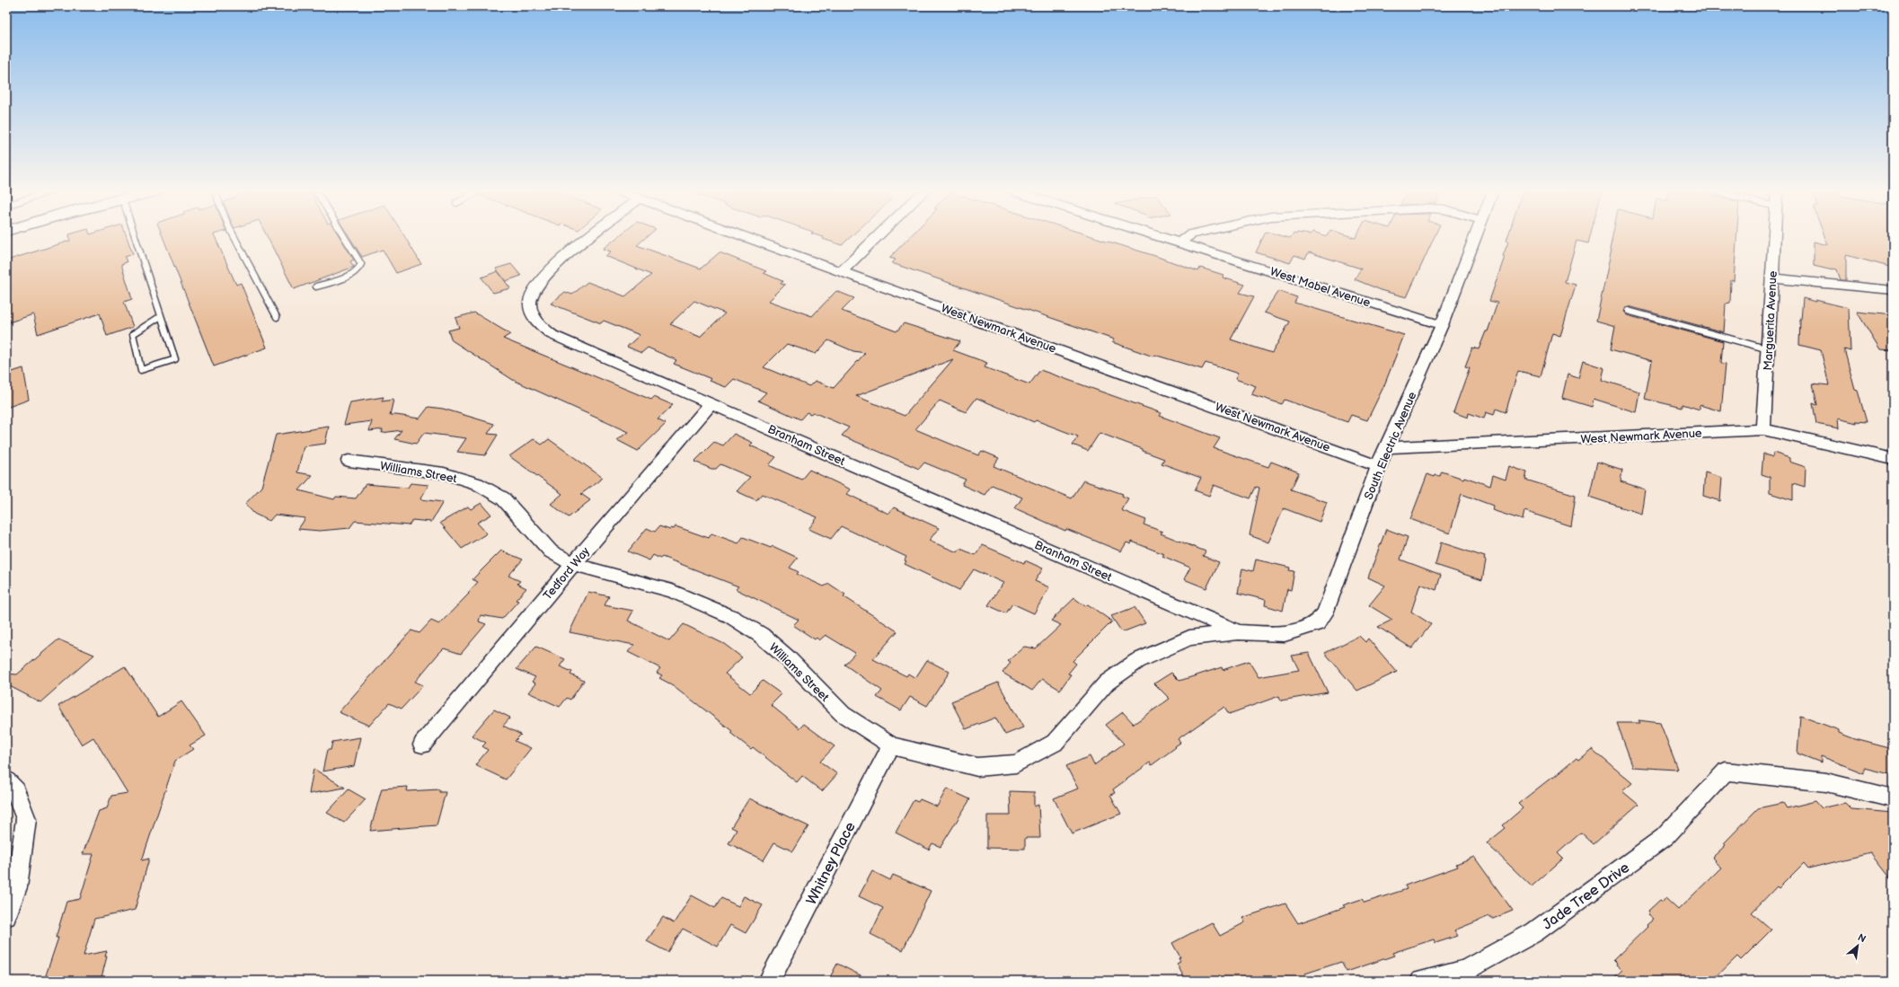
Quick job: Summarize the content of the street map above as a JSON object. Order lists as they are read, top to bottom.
{
  "streets": {
    "street": [
      "West Mabel Avenue",
      "Marguerita Avenue",
      "West Newmark Avenue",
      "Branham Street",
      "South Electric Avenue",
      "Williams Street",
      "Tedford Way",
      "Whitney Place",
      "Jade Tree Drive"
    ]
  },
  "crossings": [
    ["West Mabel Avenue", "South Electric Avenue"],
    ["Marguerita Avenue", "West Newmark Avenue"],
    ["West Newmark Avenue", "South Electric Avenue"],
    ["Branham Street", "South Electric Avenue"],
    ["Branham Street", "Williams Street"],
    ["Branham Street", "Tedford Way"],
    ["South Electric Avenue", "Williams Street"],
    ["Williams Street", "Tedford Way"],
    ["Williams Street", "Whitney Place"]
  ],
  "north": "top right"
}
